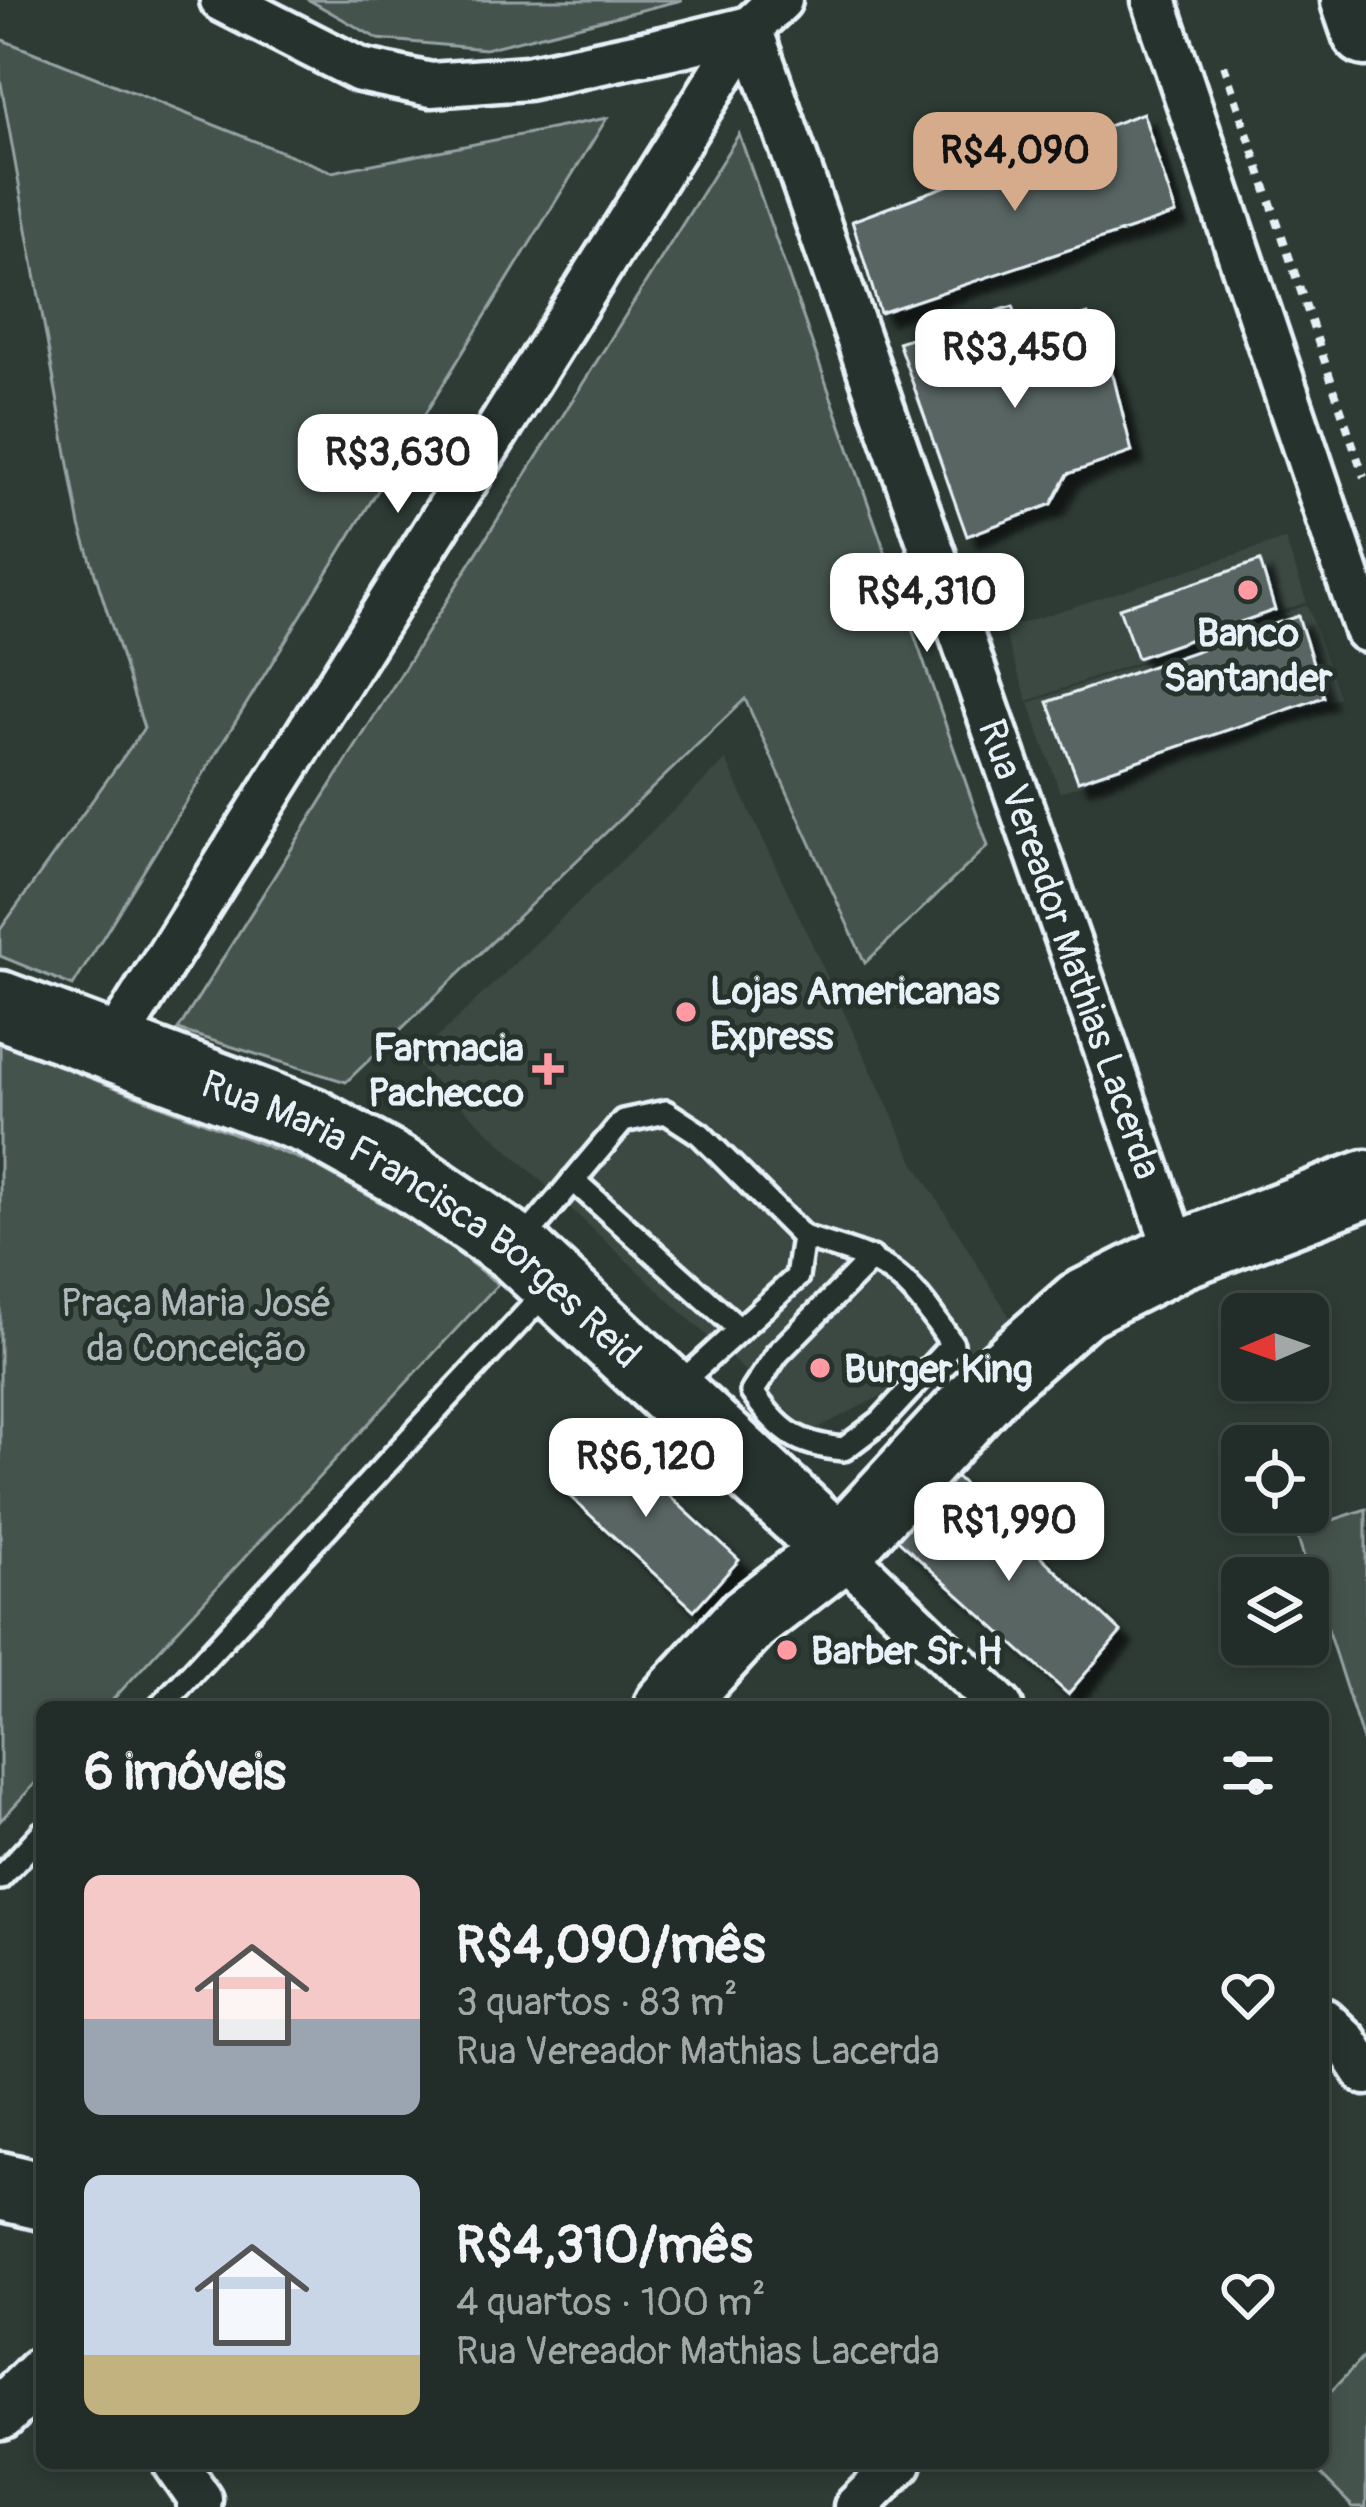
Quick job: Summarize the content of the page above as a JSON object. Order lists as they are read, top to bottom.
{
  "streets": {
    "highway": ["Rua Maria Francisca Borges Reid"],
    "street": ["Rua Vereador Mathias Lacerda"]
  },
  "parks": ["Praça Maria José da Conceição"],
  "places": {
    "other": [
      "Banco Santander",
      "Lojas Americanas Express",
      "Burger King",
      "Barber Sr. H"
    ],
    "health": ["Farmacia Pachecco"]
  },
  "north": "left",
  "page": {
    "price": [
      "R$4,090",
      "R$3,450",
      "R$3,630",
      "R$4,310",
      "R$6,120",
      "R$1,990"
    ],
    "heading": "6 imóveis",
    "list": [
      {
        "name": "R$4,090/mês",
        "note": "3 quartos · 83 m² · Rua Vereador Mathias Lacerda"
      },
      {
        "name": "R$4,310/mês",
        "note": "4 quartos · 100 m² · Rua Vereador Mathias Lacerda"
      }
    ]
  }
}
